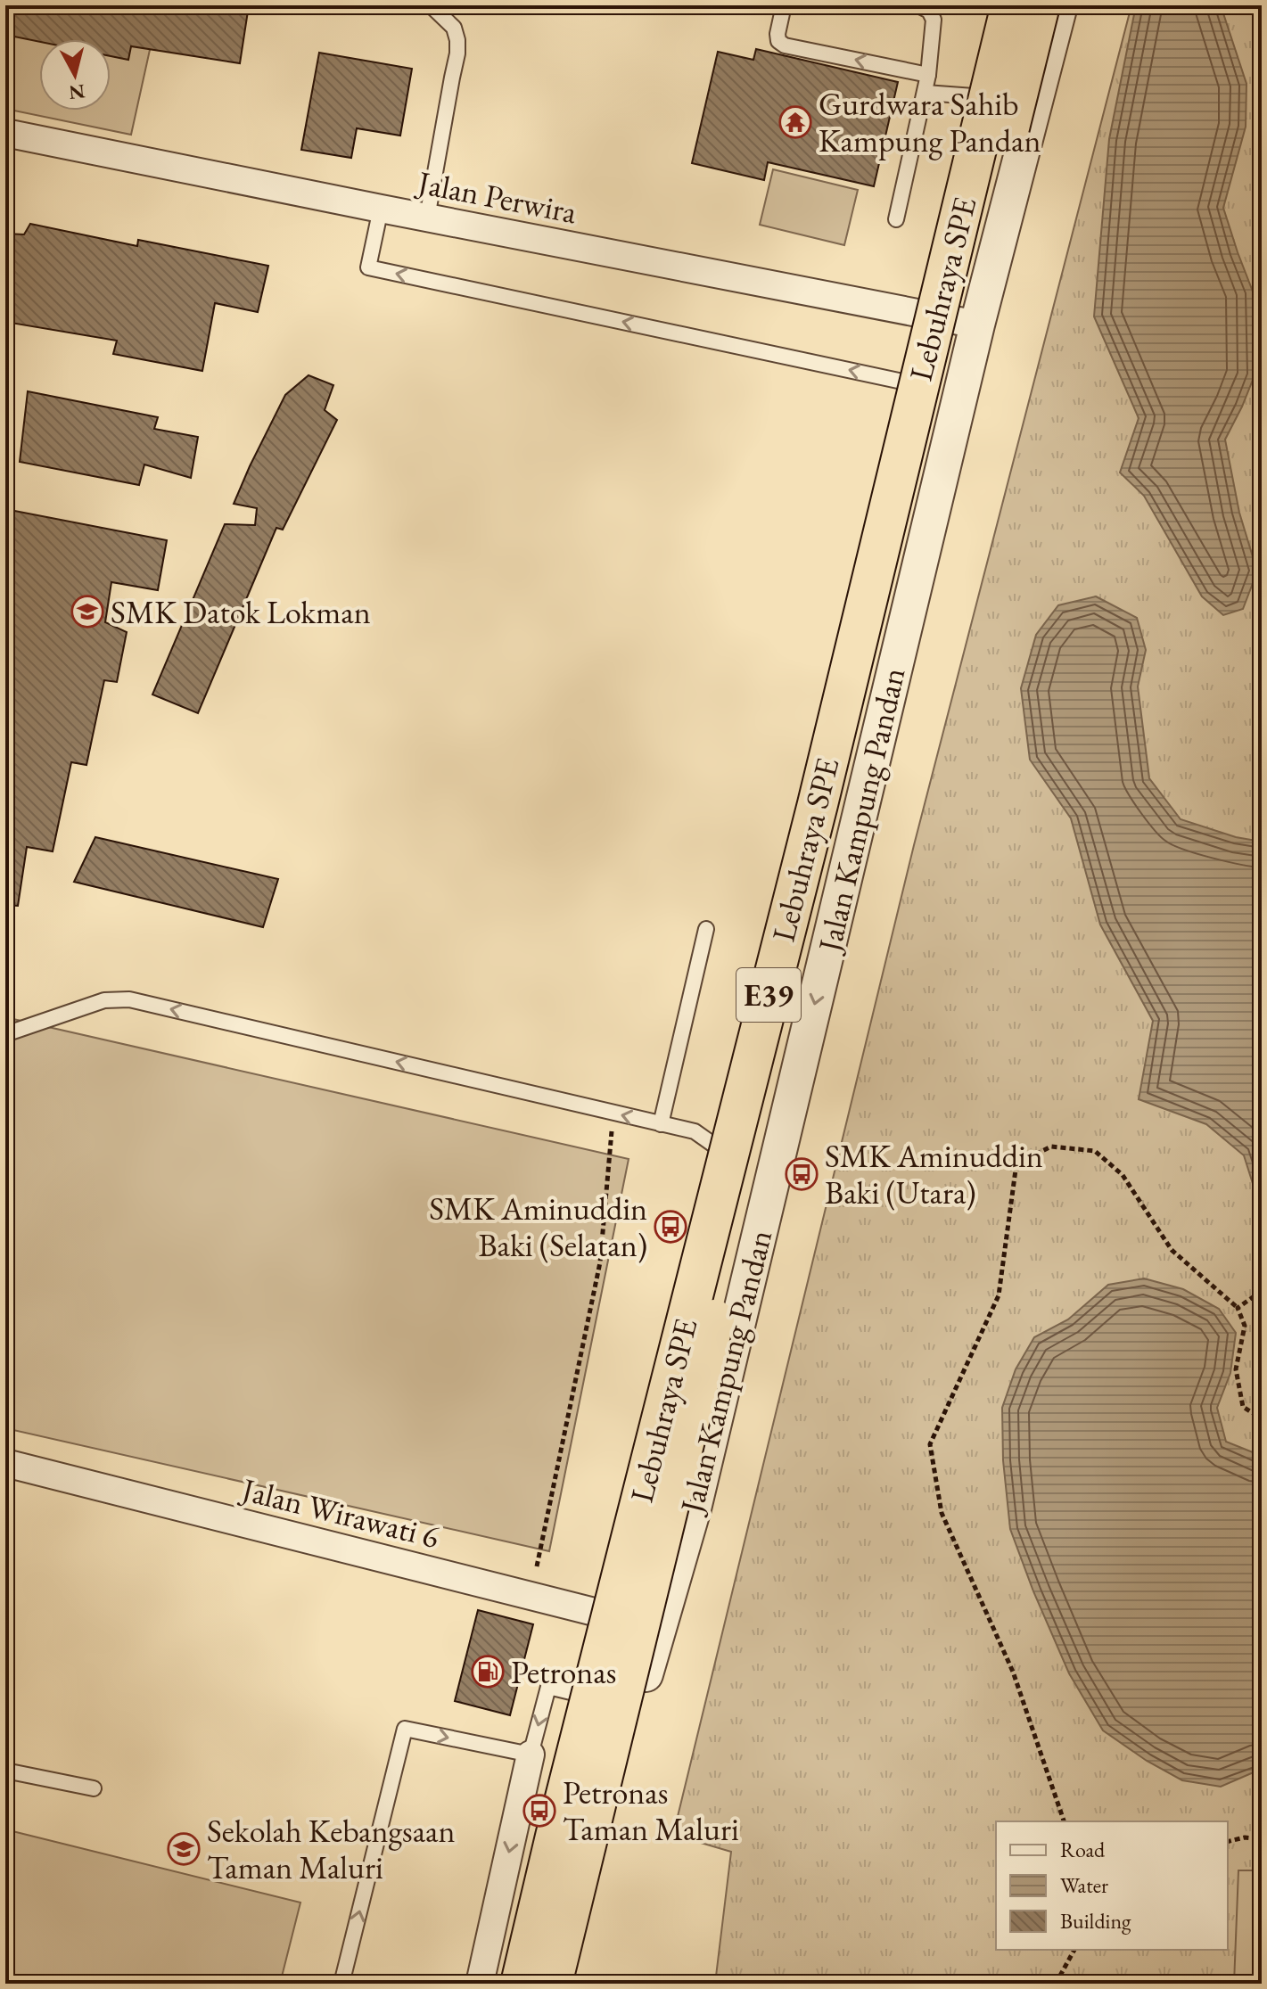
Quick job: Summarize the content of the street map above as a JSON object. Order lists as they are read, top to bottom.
{
  "streets": {
    "highway": ["Lebuhraya SPE", "E39"],
    "street": ["Jalan Perwira", "Jalan Kampung Pandan", "Jalan Wirawati 6"]
  },
  "crossings": [
    ["Jalan Perwira", "Jalan Kampung Pandan"],
    ["Lebuhraya SPE", "Jalan Kampung Pandan"],
    ["Jalan Kampung Pandan", "Jalan Wirawati 6"]
  ],
  "places": {
    "temple": ["Gurdwara Sahib Kampung Pandan"],
    "school or university": ["SMK Datok Lokman", "Sekolah Kebangsaan Taman Maluri"],
    "bus stop": ["SMK Aminuddin Baki (Utara)", "SMK Aminuddin Baki (Selatan)", "Petronas Taman Maluri"],
    "fuel station": ["Petronas"]
  },
  "legend": ["Road", "Water", "Building"],
  "north": "bottom"
}
